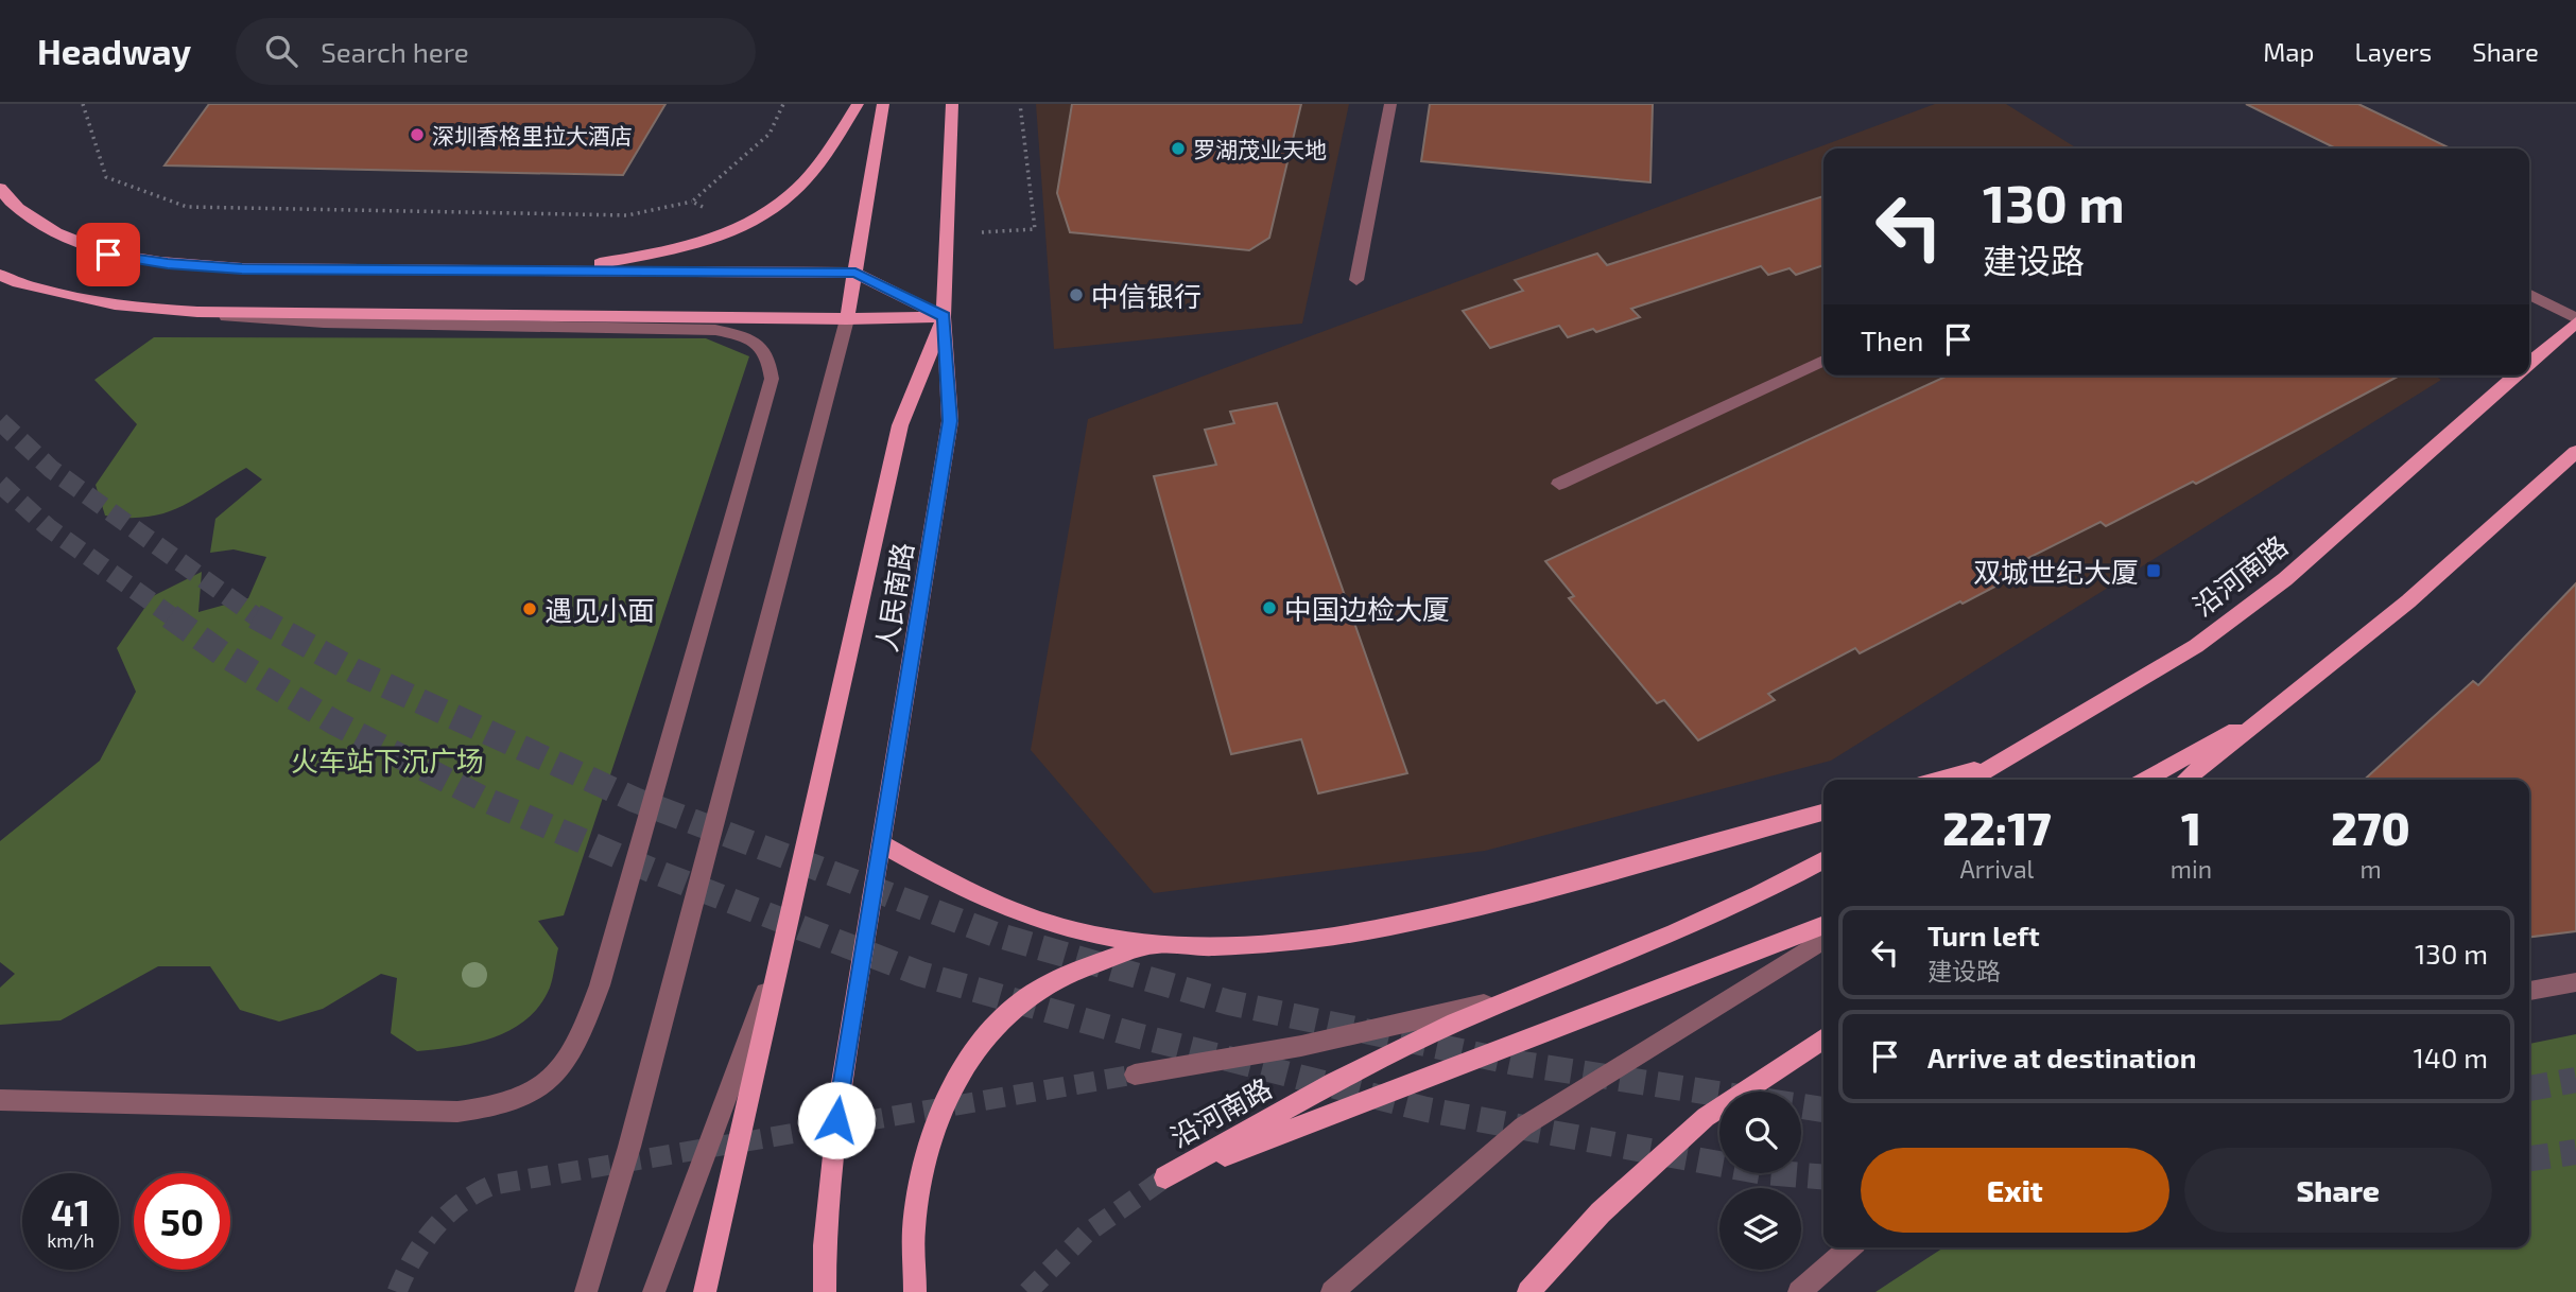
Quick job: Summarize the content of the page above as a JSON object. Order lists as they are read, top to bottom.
{
  "streets": {
    "main road": ["沿河南路", "人民南路"]
  },
  "parks": ["火车站下沉广场"],
  "places": {
    "other": [
      "深圳香格里拉大酒店",
      "罗湖茂业天地",
      "中信银行",
      "中国边检大厦",
      "遇见小面"
    ],
    "transit": ["双城世纪大厦"]
  },
  "page": {
    "header": "Headway",
    "search": "Search here",
    "nav": ["Map", "Layers", "Share"],
    "turn": ["130 m", "建设路"],
    "then": "Then",
    "eta": [
      "22:17",
      "Arrival",
      "1",
      "min",
      "270",
      "m"
    ],
    "list": [
      {
        "name": "Turn left",
        "note": "建设路",
        "value": "130 m"
      },
      {
        "name": "Arrive at destination",
        "value": "140 m"
      }
    ],
    "buttons": ["Exit", "Share"],
    "speed": "41 km/h",
    "limit": "50"
  }
}
